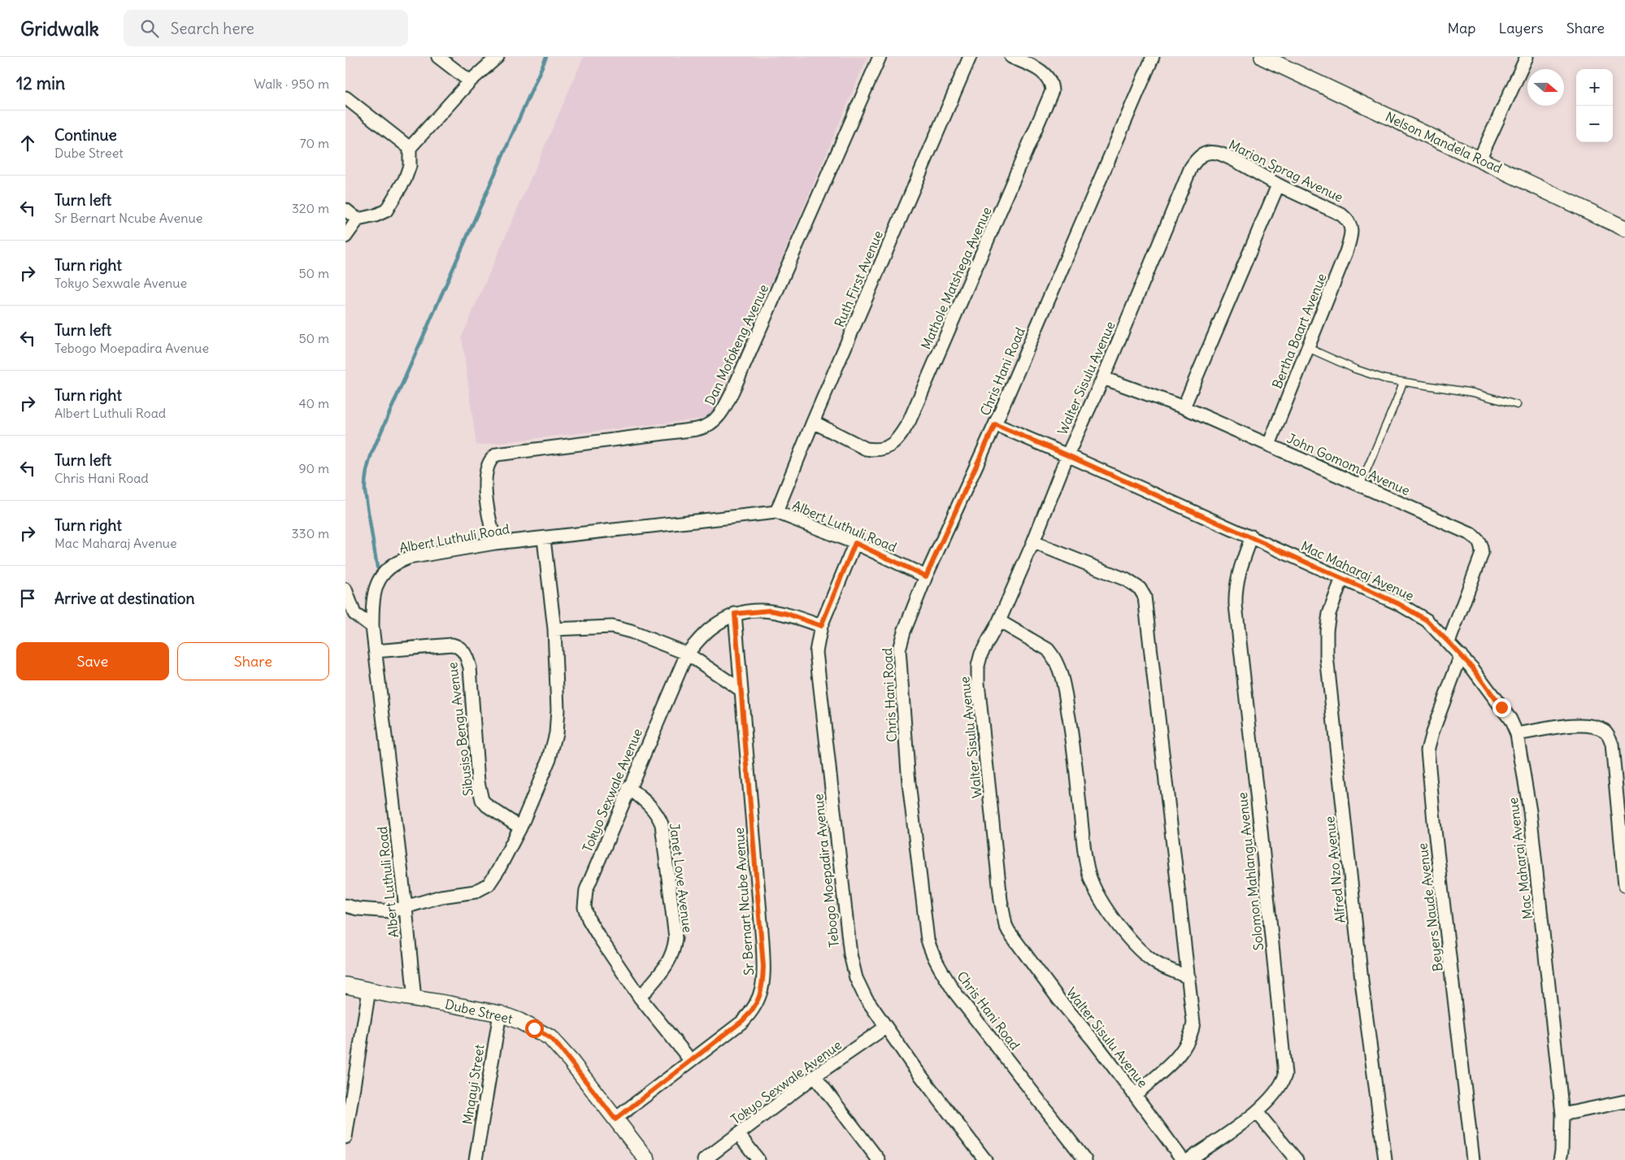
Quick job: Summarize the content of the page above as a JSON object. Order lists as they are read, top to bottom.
{
  "streets": {
    "street": [
      "Nelson Mandela Road",
      "Marion Sprag Avenue",
      "Mathole Matshega Avenue",
      "Ruth First Avenue",
      "Bertha Baart Avenue",
      "Dan Mofokeng Avenue",
      "Chris Hani Road",
      "Walter Sisulu Avenue",
      "John Gomomo Avenue",
      "Albert Luthuli Road",
      "Mac Maharaj Avenue",
      "Sibusiso Bengu Avenue",
      "Tokyo Sexwale Avenue",
      "Alfred Nzo Avenue",
      "Tebogo Moepadira Avenue",
      "Solomon Mahlangu Avenue",
      "Janet Love Avenue",
      "Sr Bernart Ncube Avenue",
      "Beyers Naude Avenue",
      "Dube Street",
      "Mnqayi Street"
    ]
  },
  "crossings": [
    ["Marion Sprag Avenue", "Bertha Baart Avenue"],
    ["Marion Sprag Avenue", "Walter Sisulu Avenue"],
    ["Mathole Matshega Avenue", "Ruth First Avenue"],
    ["Ruth First Avenue", "Albert Luthuli Road"],
    ["Bertha Baart Avenue", "John Gomomo Avenue"],
    ["Dan Mofokeng Avenue", "Albert Luthuli Road"],
    ["Chris Hani Road", "Albert Luthuli Road"],
    ["Chris Hani Road", "Mac Maharaj Avenue"],
    ["Walter Sisulu Avenue", "John Gomomo Avenue"],
    ["Walter Sisulu Avenue", "Mac Maharaj Avenue"],
    ["John Gomomo Avenue", "Mac Maharaj Avenue"],
    ["Albert Luthuli Road", "Sibusiso Bengu Avenue"],
    ["Albert Luthuli Road", "Tebogo Moepadira Avenue"],
    ["Albert Luthuli Road", "Dube Street"],
    ["Mac Maharaj Avenue", "Alfred Nzo Avenue"],
    ["Mac Maharaj Avenue", "Solomon Mahlangu Avenue"],
    ["Mac Maharaj Avenue", "Beyers Naude Avenue"],
    ["Tokyo Sexwale Avenue", "Tebogo Moepadira Avenue"],
    ["Tokyo Sexwale Avenue", "Janet Love Avenue"],
    ["Tokyo Sexwale Avenue", "Sr Bernart Ncube Avenue"],
    ["Sr Bernart Ncube Avenue", "Dube Street"],
    ["Dube Street", "Mnqayi Street"]
  ],
  "north": "right",
  "page": {
    "header": "Gridwalk",
    "search": "Search here",
    "nav": ["Map", "Layers", "Share"],
    "heading": ["12 min", "Walk · 950 m"],
    "map_buttons": ["+", "−"],
    "list": [
      ["Continue", "Dube Street", "70 m"],
      ["Turn left", "Sr Bernart Ncube Avenue", "320 m"],
      ["Turn right", "Tokyo Sexwale Avenue", "50 m"],
      ["Turn left", "Tebogo Moepadira Avenue", "50 m"],
      ["Turn right", "Albert Luthuli Road", "40 m"],
      ["Turn left", "Chris Hani Road", "90 m"],
      ["Turn right", "Mac Maharaj Avenue", "330 m"],
      "Arrive at destination"
    ],
    "buttons": ["Save", "Share"]
  }
}
